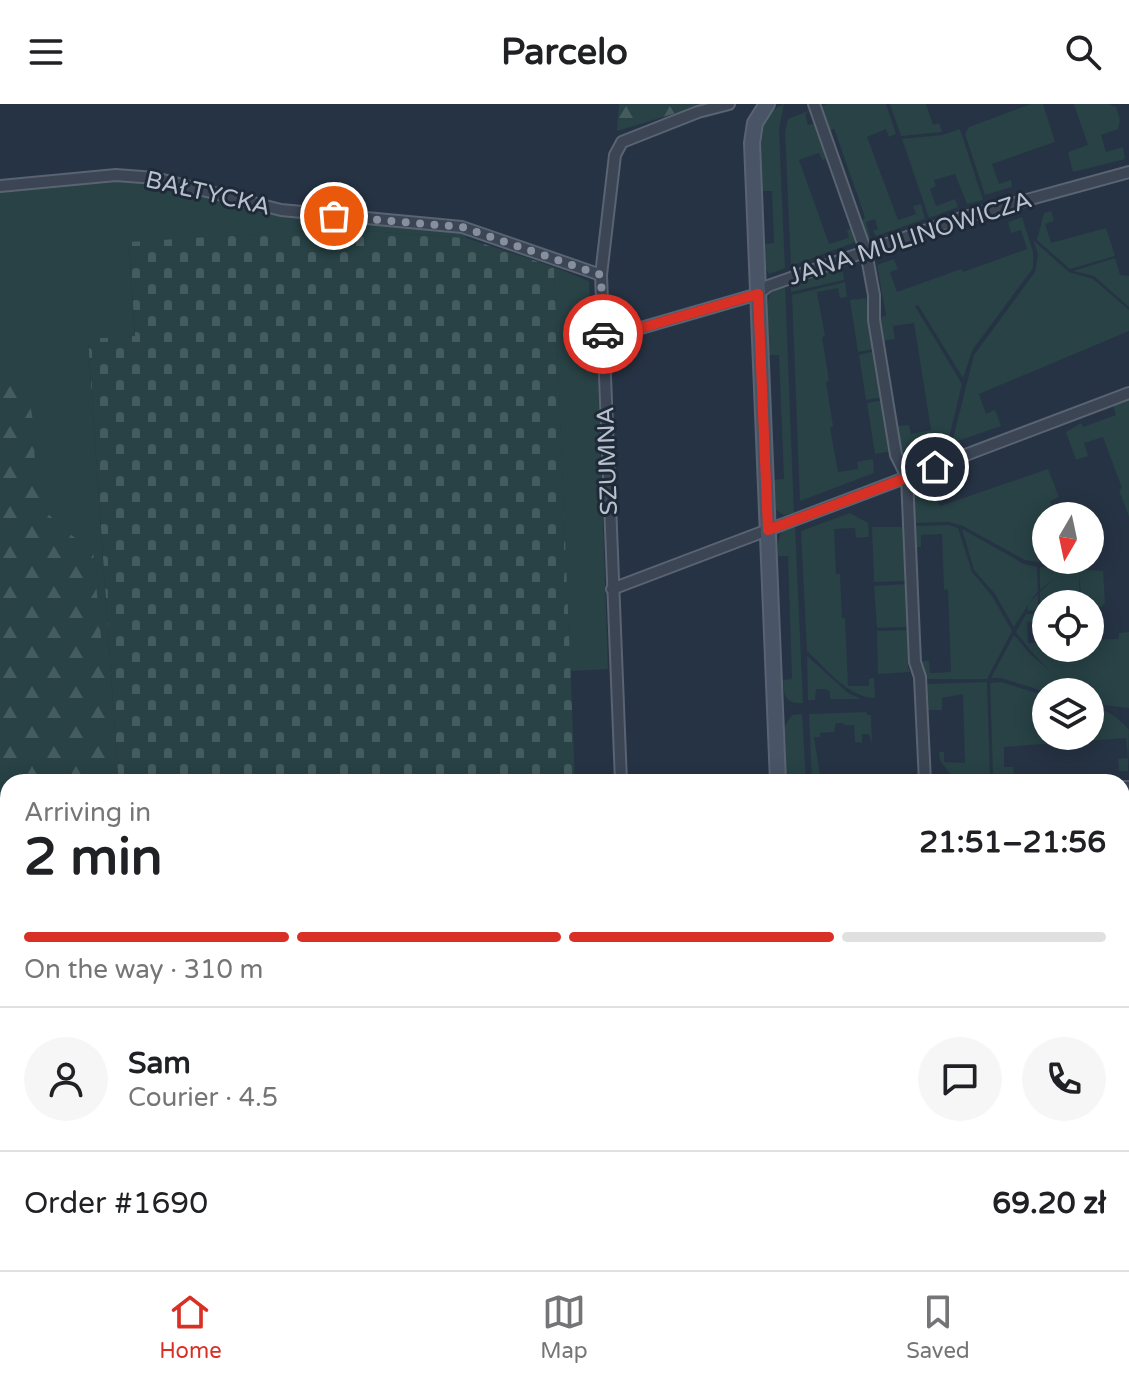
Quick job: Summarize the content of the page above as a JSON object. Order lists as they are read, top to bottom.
{
  "streets": {
    "street": ["BAŁTYCKA", "JANA MULINOWICZA", "SZUMNA"]
  },
  "crossings": [
    ["BAŁTYCKA", "SZUMNA"],
    ["JANA MULINOWICZA", "SZUMNA"]
  ],
  "north": "bottom",
  "page": {
    "header": "Parcelo",
    "heading": ["2 min", "Arriving in", "21:51–21:56"],
    "panel": [
      "Sam",
      "Courier · 4.5",
      "Order #1690",
      "69.20 zł"
    ],
    "bar": "On the way · 310 m",
    "tabs": ["Home", "Map", "Saved"]
  }
}
